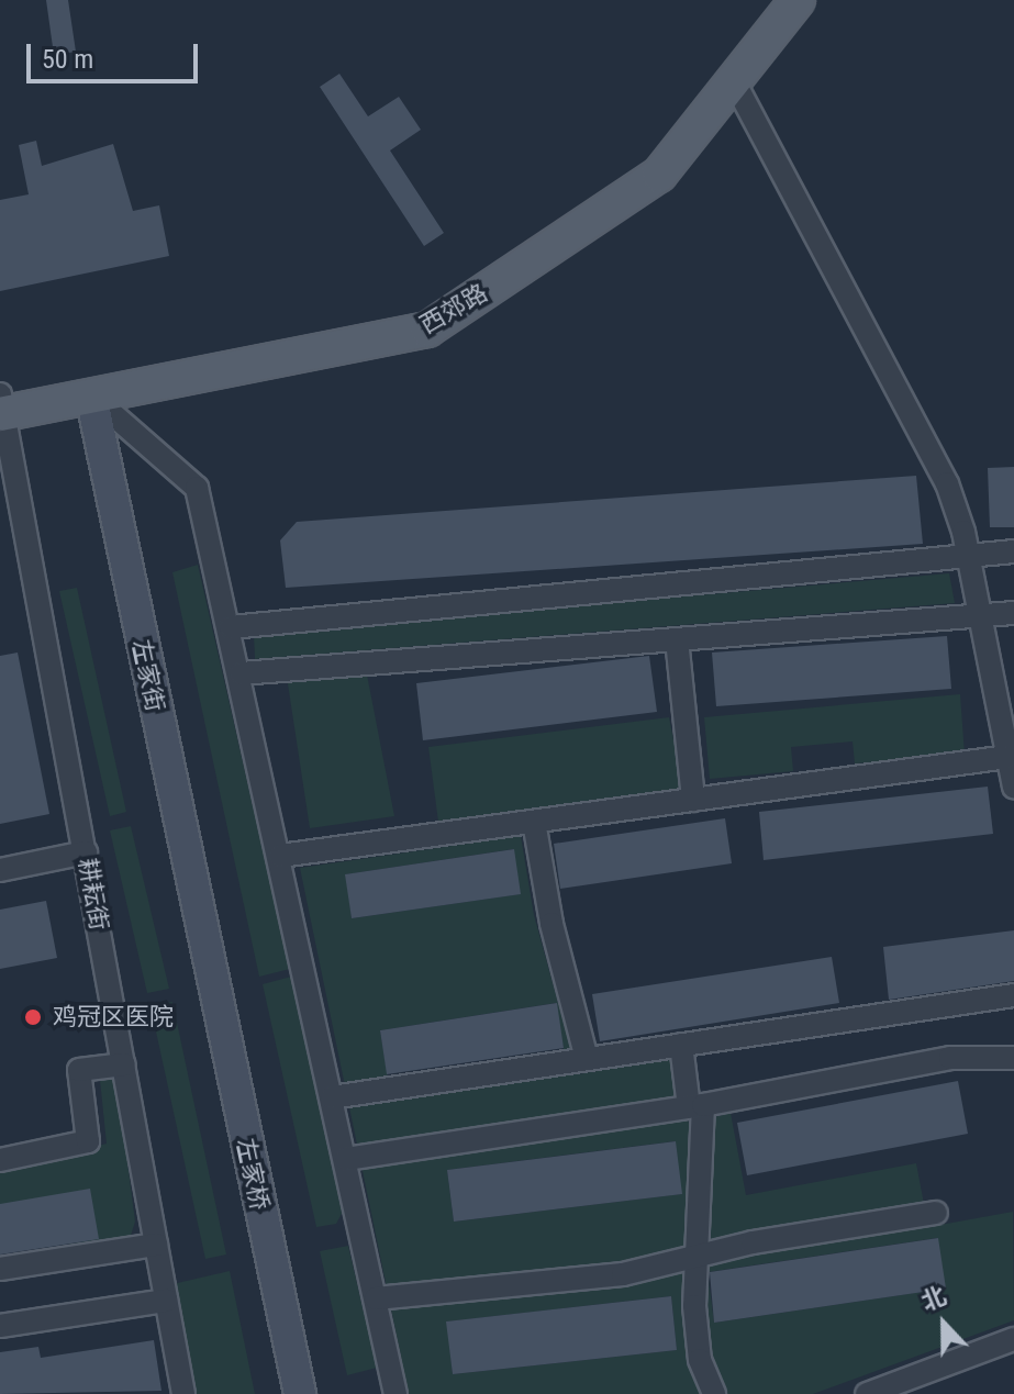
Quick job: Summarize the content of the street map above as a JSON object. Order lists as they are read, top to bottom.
{
  "streets": {
    "main road": ["西郊路", "左家街", "左家桥"],
    "street": ["耕耘街"]
  },
  "crossings": [
    ["西郊路", "左家街"],
    ["西郊路", "耕耘街"],
    ["左家街", "左家桥"]
  ],
  "places": ["鸡冠区医院"],
  "scale_bar": "50 m",
  "north": "top"
}
